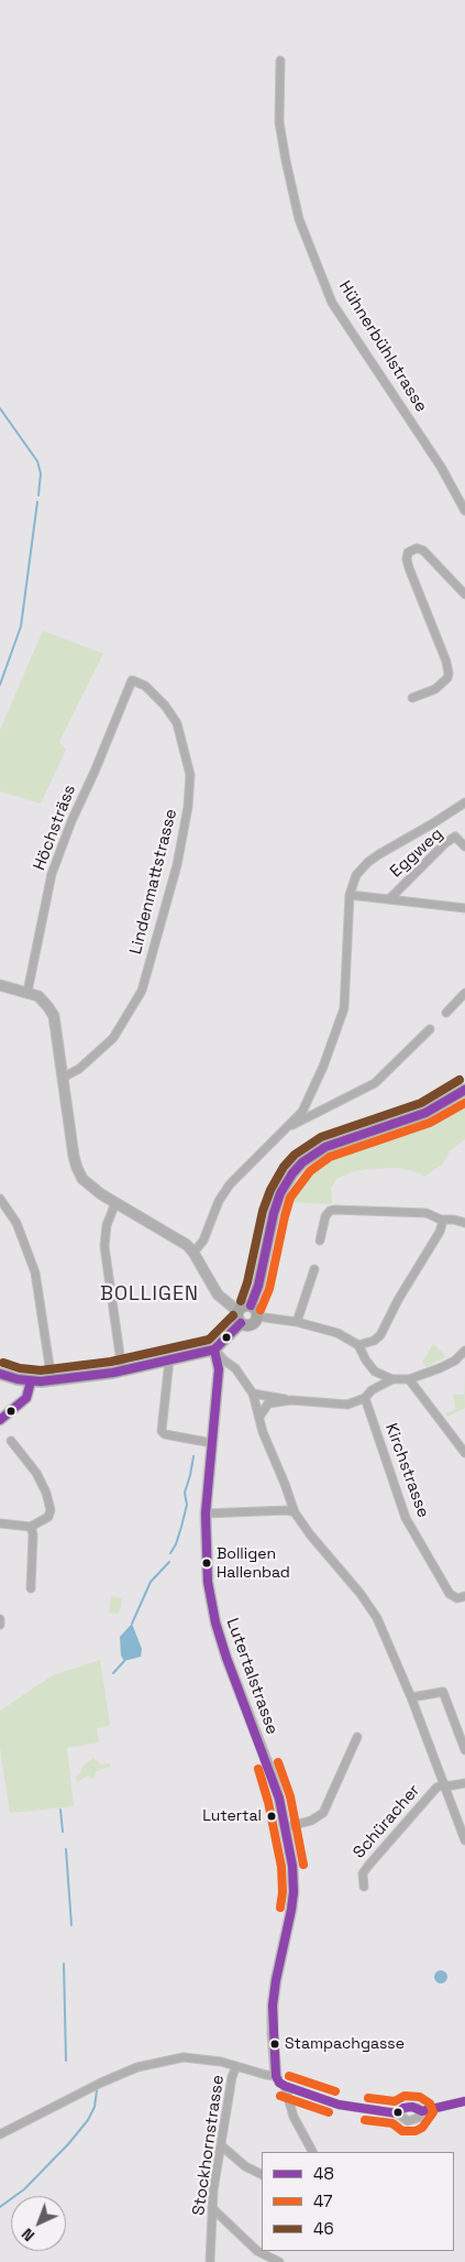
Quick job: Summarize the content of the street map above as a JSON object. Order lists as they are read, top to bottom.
{
  "streets": {
    "street": [
      "Hühnerbühlstrasse",
      "Höchsträss",
      "Eggweg",
      "Lindenmattstrasse",
      "Kirchstrasse",
      "Lutertalstrasse",
      "Schüracher",
      "Stockhornstrasse"
    ]
  },
  "crossings": [
    ["Höchsträss", "Lindenmattstrasse"]
  ],
  "districts": ["BOLLIGEN"],
  "places": ["Bolligen Hallenbad", "Lutertal", "Stampachgasse"],
  "lines": ["transit line 46", "transit line 48", "transit line 47"],
  "legend": ["48", "47", "46"],
  "north": "bottom left"
}
